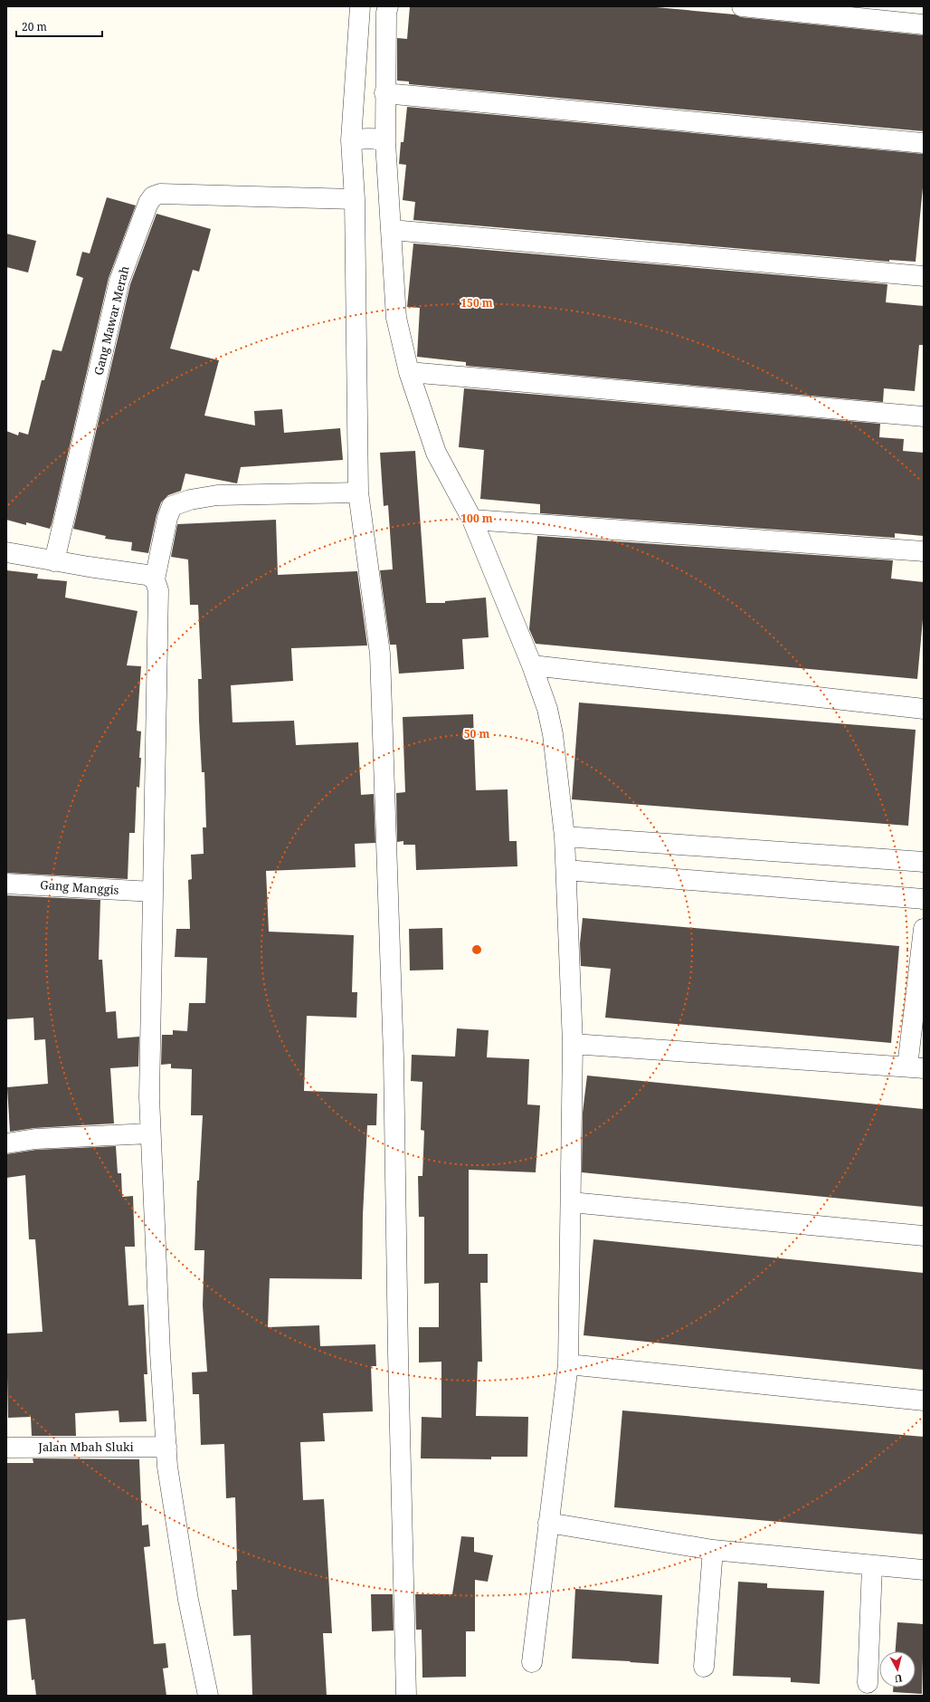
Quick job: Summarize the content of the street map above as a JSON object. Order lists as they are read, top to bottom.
{
  "streets": {
    "street": ["Gang Mawar Merah", "Gang Manggis", "Jalan Mbah Sluki"]
  },
  "scale_bar": "20 m",
  "north": "bottom",
  "rings": ["150 m", "100 m", "50 m"]
}
